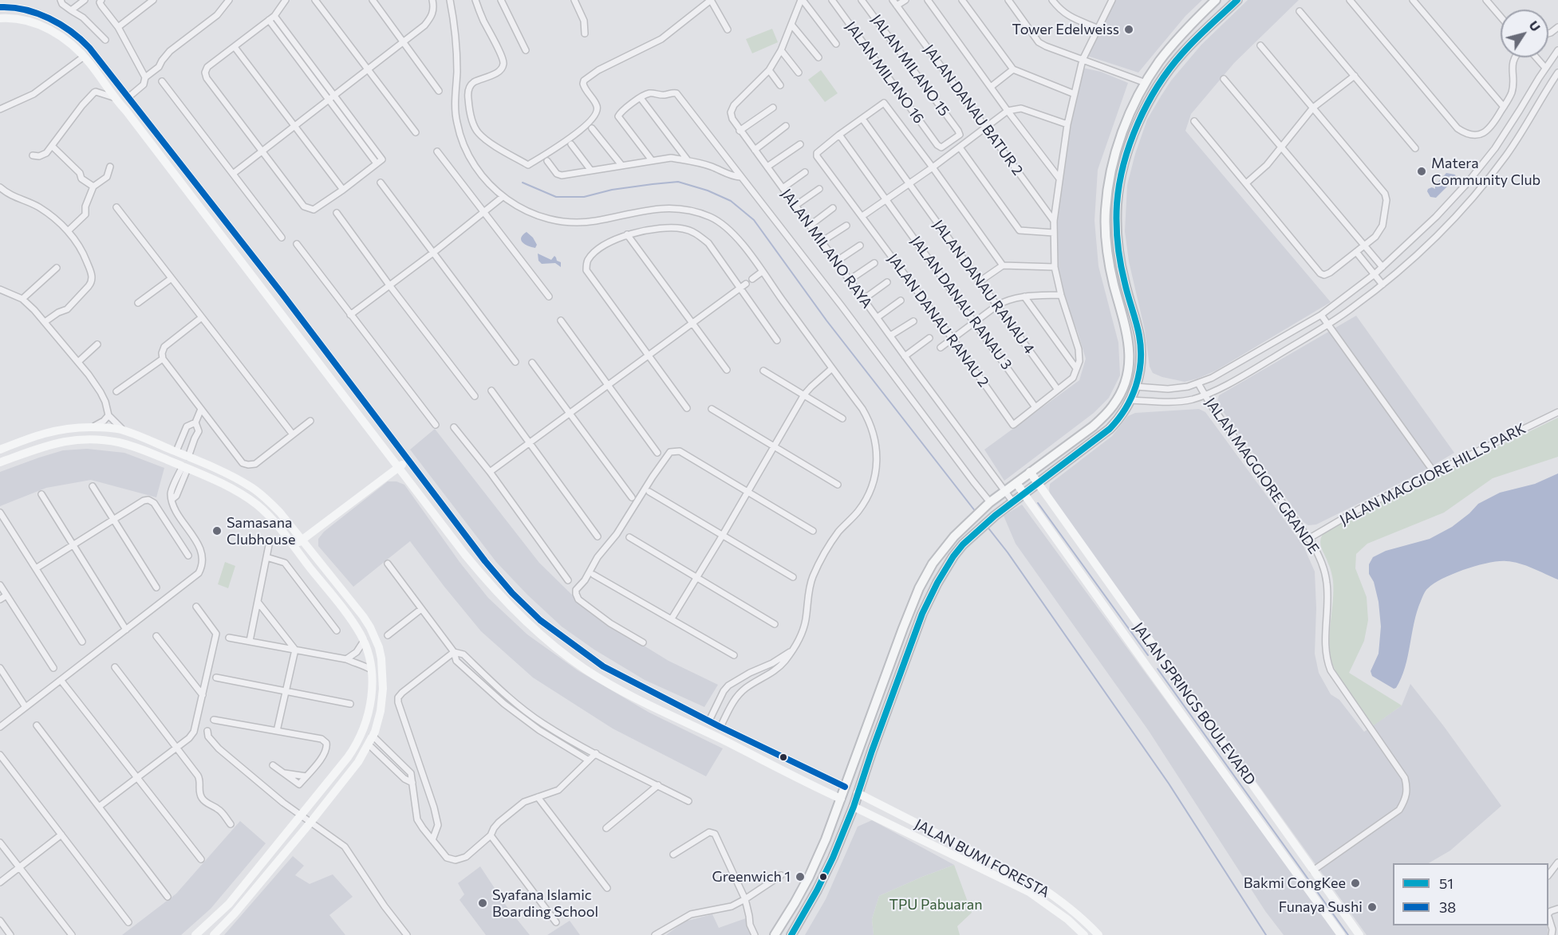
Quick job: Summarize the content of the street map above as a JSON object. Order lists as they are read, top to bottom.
{
  "streets": {
    "main road": ["JALAN SPRINGS BOULEVARD", "JALAN BUMI FORESTA"],
    "street": [
      "JALAN MILANO 15",
      "JALAN MILANO 16",
      "JALAN DANAU BATUR 2",
      "JALAN MILANO RAYA",
      "JALAN DANAU RANAU 4",
      "JALAN DANAU RANAU 3",
      "JALAN DANAU RANAU 2",
      "JALAN MAGGIORE HILLS PARK",
      "JALAN MAGGIORE GRANDE"
    ]
  },
  "crossings": [
    ["JALAN MILANO 15", "JALAN MILANO 16"],
    ["JALAN DANAU RANAU 3", "JALAN DANAU RANAU 2"],
    ["JALAN MAGGIORE HILLS PARK", "JALAN MAGGIORE GRANDE"],
    ["JALAN MAGGIORE GRANDE", "JALAN SPRINGS BOULEVARD"]
  ],
  "parks": ["TPU Pabuaran"],
  "places": [
    "Tower Edelweiss",
    "Matera Community Club",
    "Samasana Clubhouse",
    "Greenwich 1",
    "Bakmi CongKee",
    "Syafana Islamic Boarding School",
    "Funaya Sushi"
  ],
  "lines": ["transit line 51", "transit line 38"],
  "legend": ["51", "38"],
  "north": "top right"
}
